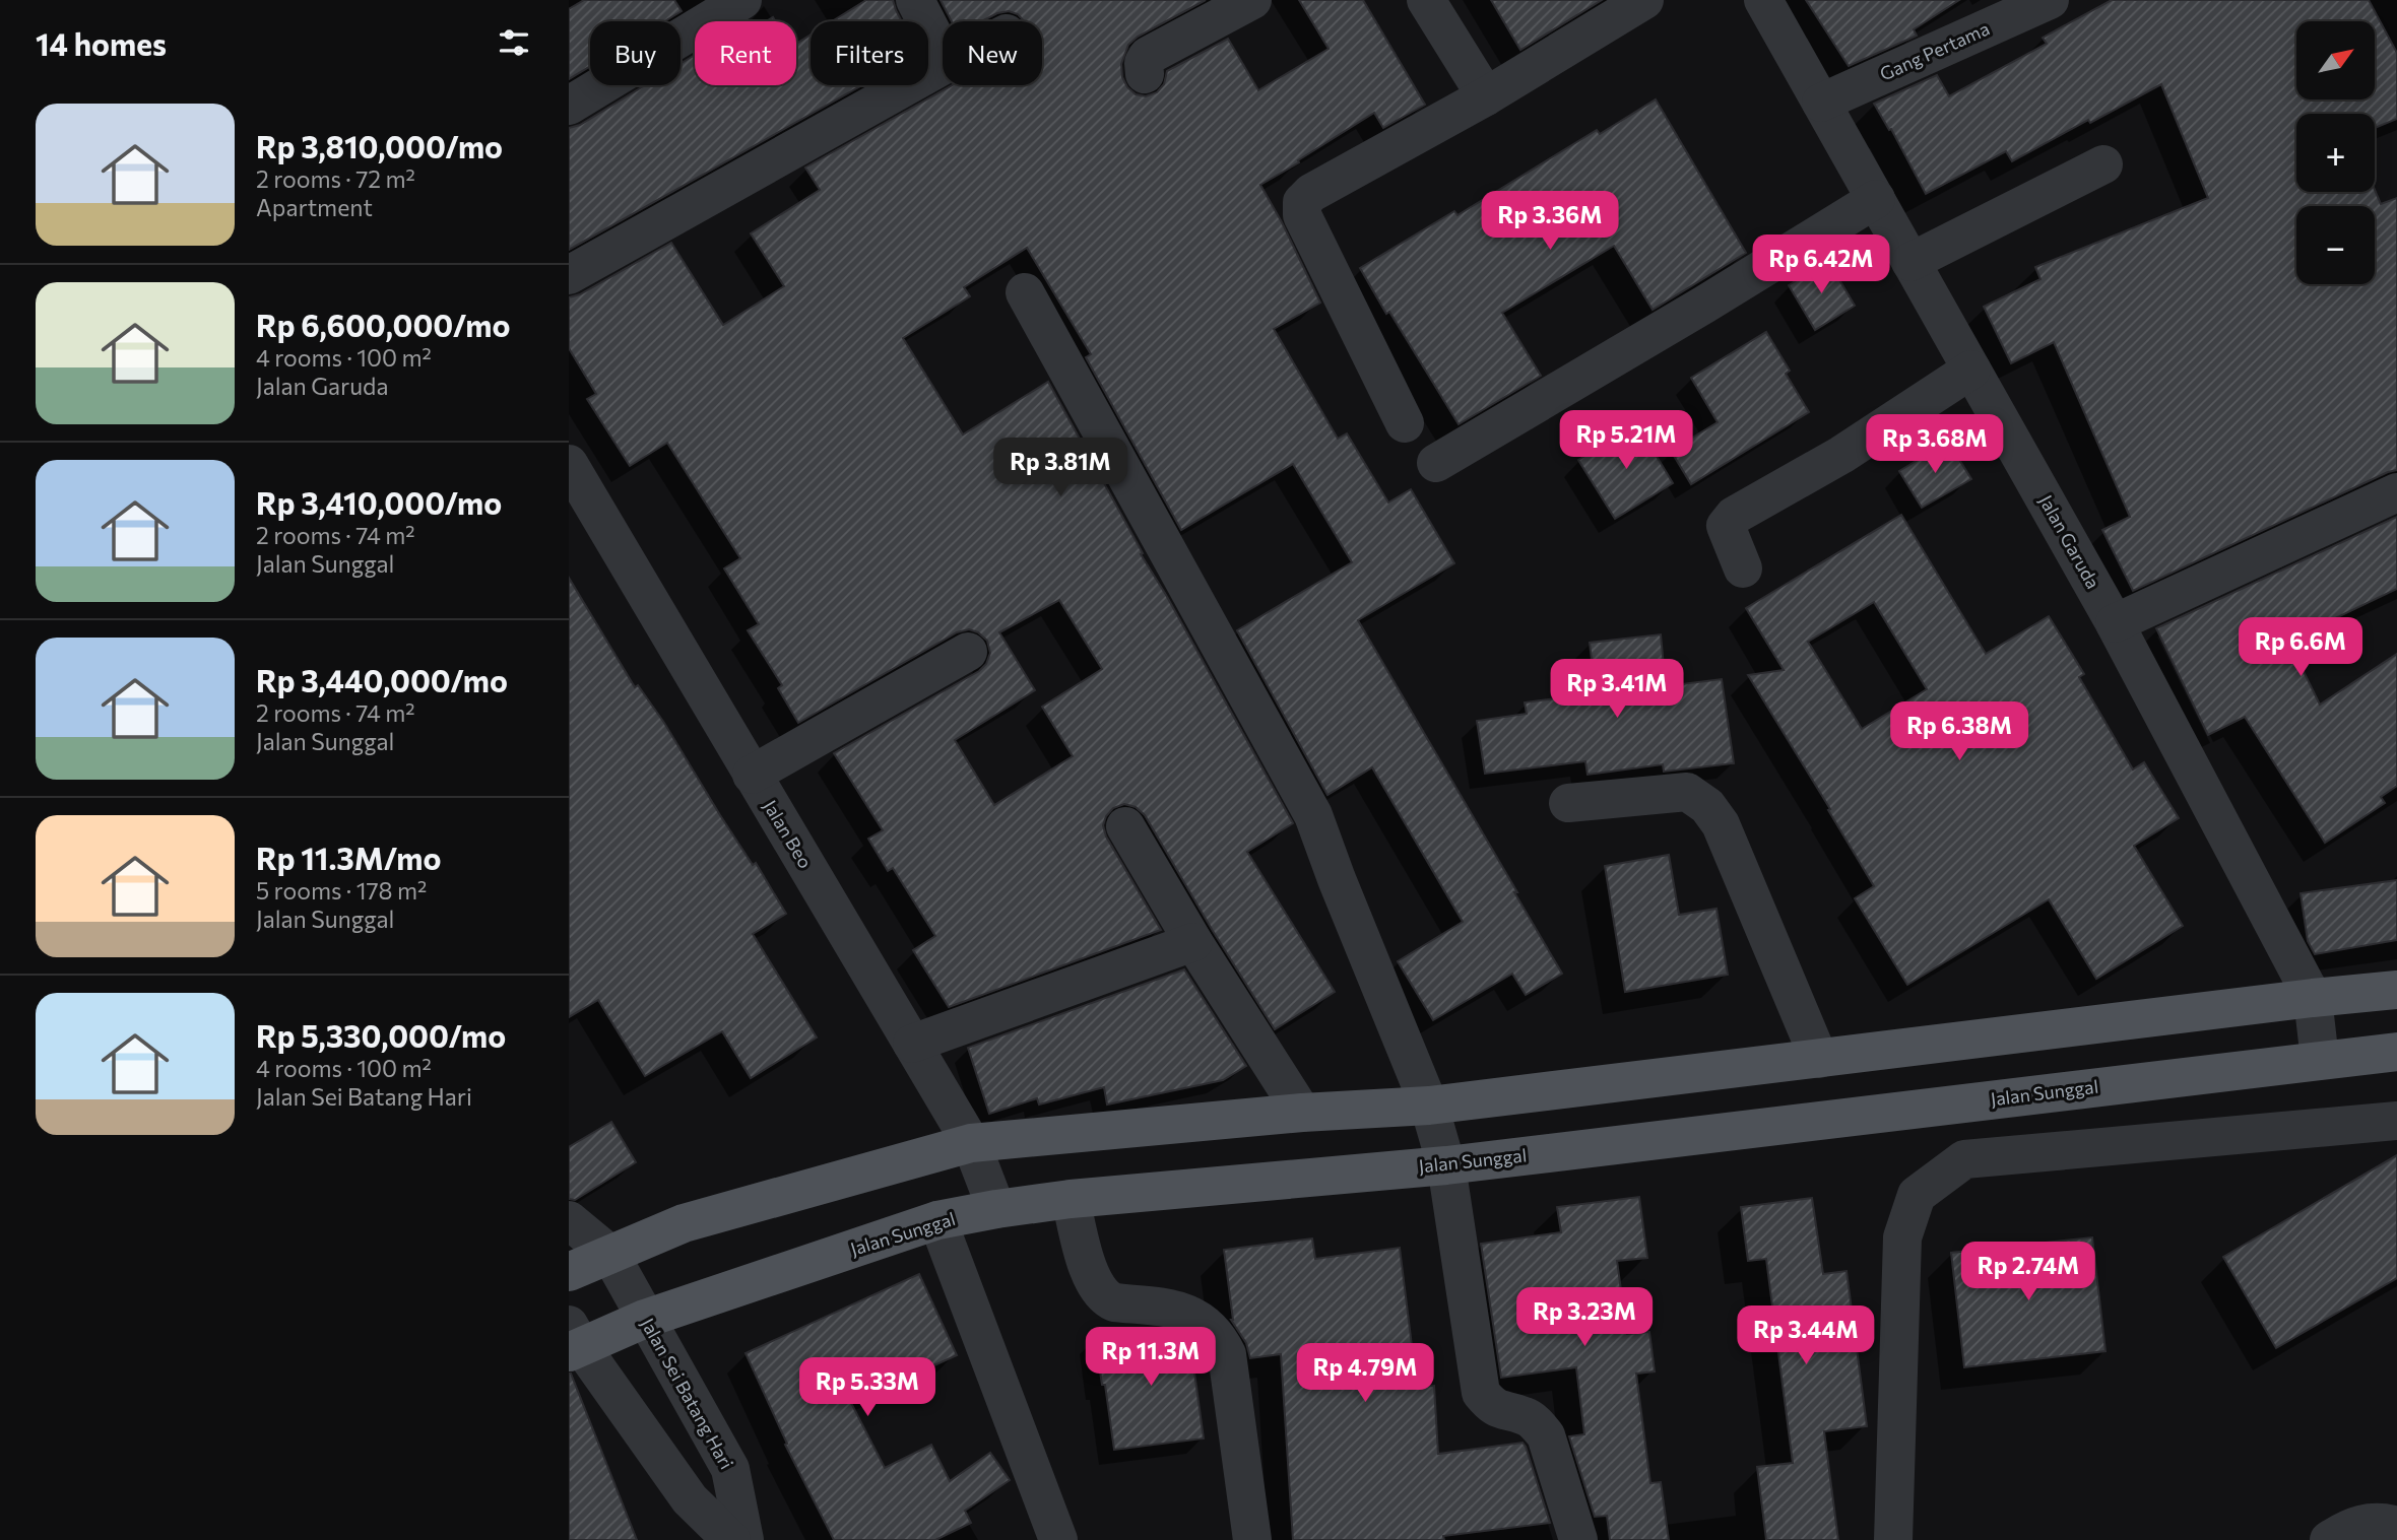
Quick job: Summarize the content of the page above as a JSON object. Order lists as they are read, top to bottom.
{
  "streets": {
    "main road": ["Jalan Sunggal"],
    "street": [
      "Gang Pertama",
      "Jalan Garuda",
      "Jalan Beo",
      "Jalan Sei Batang Hari"
    ]
  },
  "crossings": [
    ["Gang Pertama", "Jalan Garuda"],
    ["Jalan Garuda", "Jalan Sunggal"],
    ["Jalan Beo", "Jalan Sunggal"],
    ["Jalan Sunggal", "Jalan Sei Batang Hari"]
  ],
  "north": "top right",
  "page": {
    "heading": "14 homes",
    "map_buttons": ["+", "−"],
    "chip": [
      "Buy",
      "Rent",
      "Filters",
      "New"
    ],
    "list": [
      {
        "name": "Rp 3,810,000/mo",
        "note": "2 rooms · 72 m² · Apartment"
      },
      {
        "name": "Rp 6,600,000/mo",
        "note": "4 rooms · 100 m² · Jalan Garuda"
      },
      {
        "name": "Rp 3,410,000/mo",
        "note": "2 rooms · 74 m² · Jalan Sunggal"
      },
      {
        "name": "Rp 3,440,000/mo",
        "note": "2 rooms · 74 m² · Jalan Sunggal"
      },
      {
        "name": "Rp 11.3M/mo",
        "note": "5 rooms · 178 m² · Jalan Sunggal"
      },
      {
        "name": "Rp 5,330,000/mo",
        "note": "4 rooms · 100 m² · Jalan Sei Batang Hari"
      }
    ],
    "price": [
      "Rp 3.36M",
      "Rp 6.42M",
      "Rp 5.21M",
      "Rp 3.68M",
      "Rp 3.81M",
      "Rp 6.6M",
      "Rp 3.41M",
      "Rp 6.38M",
      "Rp 2.74M",
      "Rp 3.23M",
      "Rp 3.44M",
      "Rp 11.3M",
      "Rp 4.79M",
      "Rp 5.33M"
    ]
  }
}
